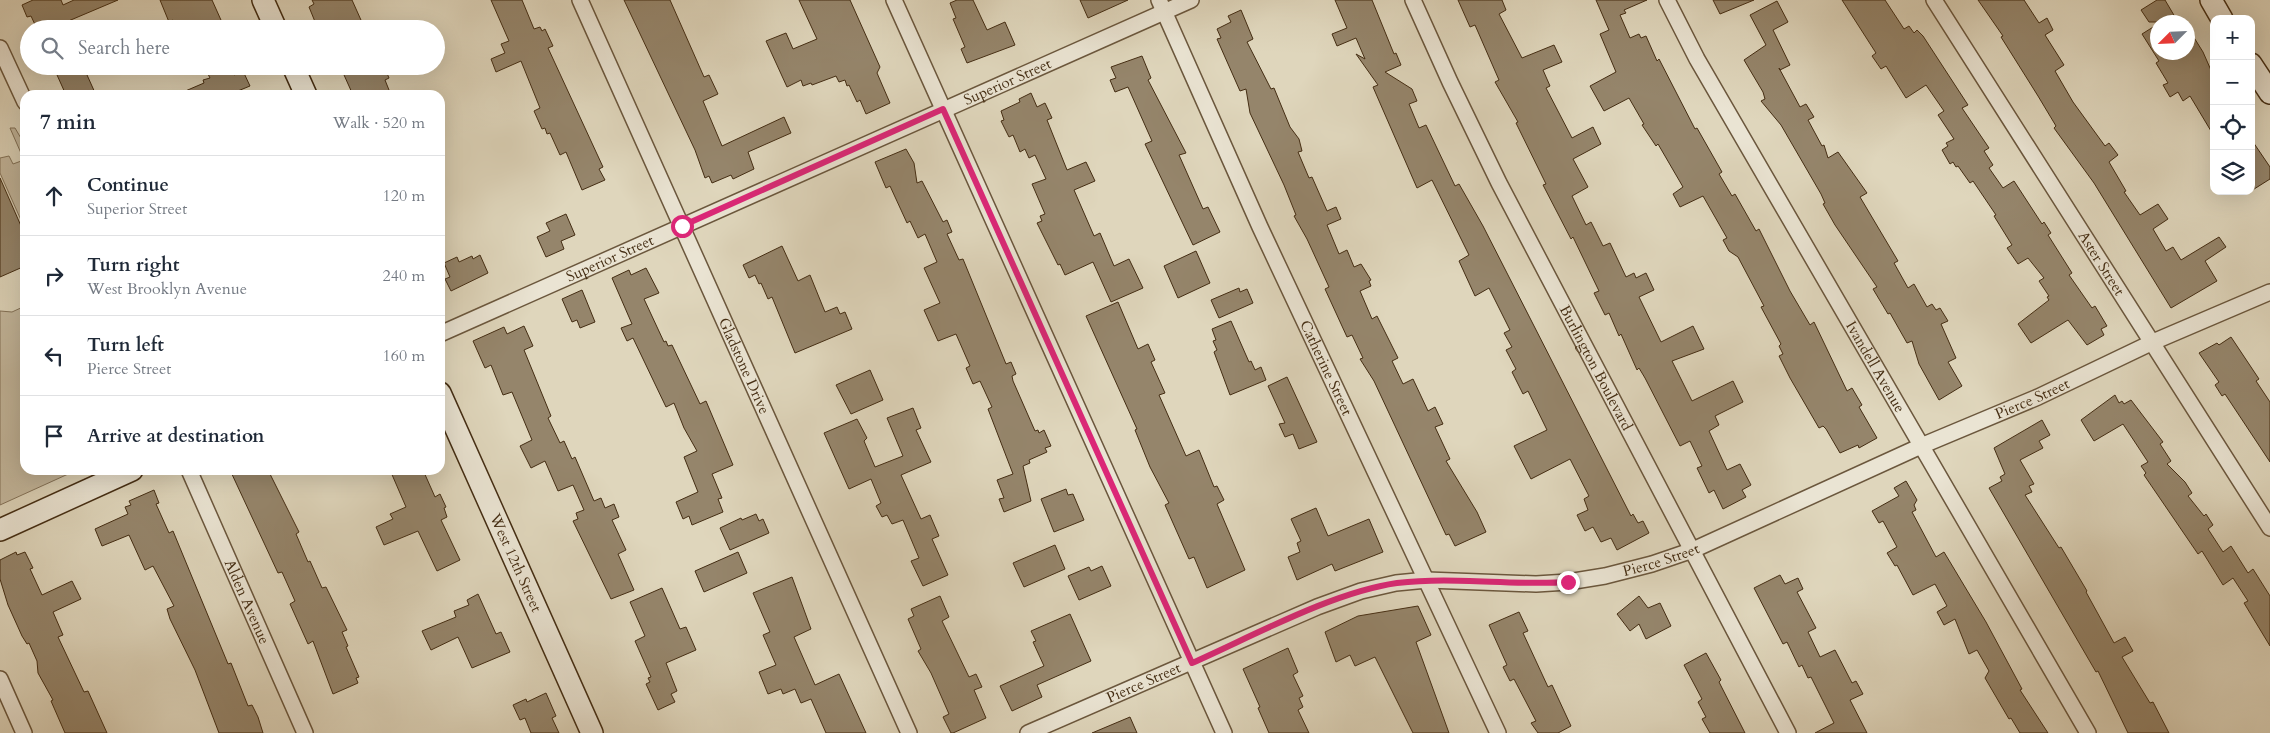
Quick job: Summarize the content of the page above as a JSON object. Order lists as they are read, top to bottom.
{
  "streets": {
    "street": [
      "Superior Street",
      "Aster Street",
      "Gladstone Drive",
      "Catherine Street",
      "Ivandell Avenue",
      "Burlington Boulevard",
      "Pierce Street",
      "West 12th Street",
      "Alden Avenue"
    ]
  },
  "crossings": [
    ["Superior Street", "Gladstone Drive"],
    ["Superior Street", "Catherine Street"],
    ["Aster Street", "Pierce Street"],
    ["Catherine Street", "Pierce Street"],
    ["Ivandell Avenue", "Pierce Street"],
    ["Burlington Boulevard", "Pierce Street"]
  ],
  "north": "bottom left",
  "page": {
    "map_buttons": ["+", "−"],
    "search": "Search here",
    "heading": ["7 min", "Walk · 520 m"],
    "list": [
      ["Continue", "Superior Street", "120 m"],
      ["Turn right", "West Brooklyn Avenue", "240 m"],
      ["Turn left", "Pierce Street", "160 m"],
      "Arrive at destination"
    ]
  }
}
